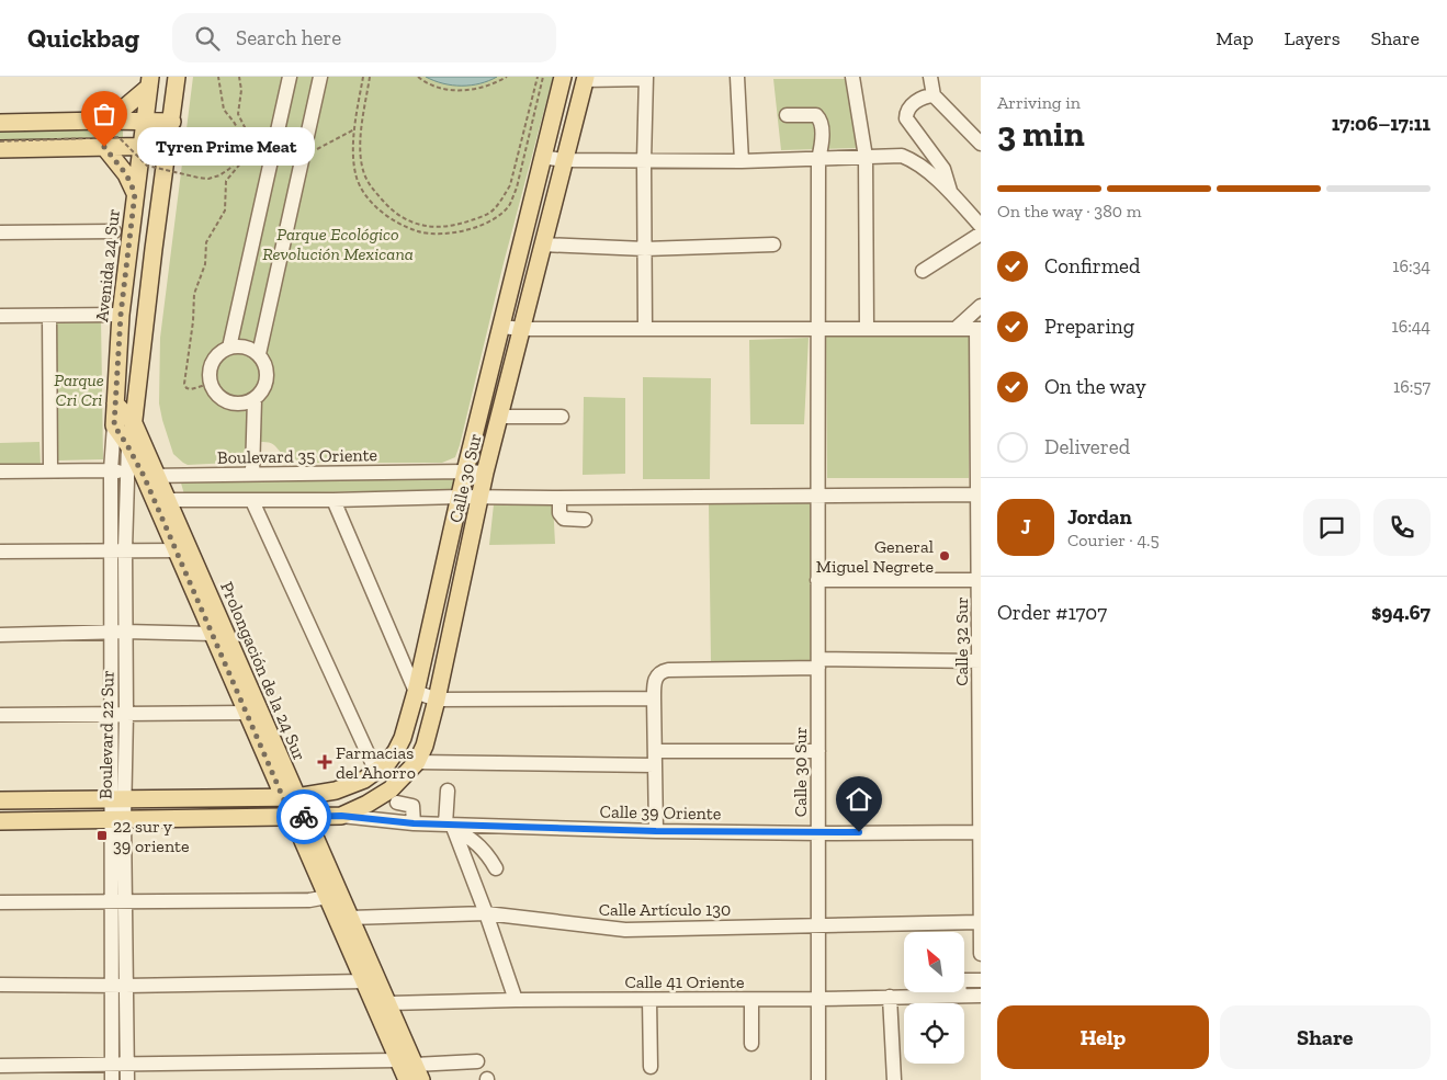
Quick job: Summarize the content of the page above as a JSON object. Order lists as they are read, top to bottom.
{
  "streets": {
    "main road": [
      "Avenida 24 Sur",
      "Calle 30 Sur",
      "Prolongación de la 24 Sur",
      "Boulevard 22 Sur"
    ],
    "street": [
      "Boulevard 35 Oriente",
      "Calle 32 Sur",
      "Calle 39 Oriente",
      "Calle Artículo 130",
      "Calle 41 Oriente"
    ]
  },
  "crossings": [
    ["Avenida 24 Sur", "Prolongación de la 24 Sur"],
    ["Avenida 24 Sur", "Boulevard 22 Sur"],
    ["Boulevard 35 Oriente", "Calle 30 Sur"],
    ["Boulevard 35 Oriente", "Prolongación de la 24 Sur"],
    ["Boulevard 35 Oriente", "Boulevard 22 Sur"],
    ["Calle 30 Sur", "Prolongación de la 24 Sur"],
    ["Calle 30 Sur", "Boulevard 22 Sur"],
    ["Calle 30 Sur", "Calle 39 Oriente"],
    ["Calle 30 Sur", "Calle Artículo 130"],
    ["Calle 30 Sur", "Calle 41 Oriente"],
    ["Calle 32 Sur", "Calle 39 Oriente"],
    ["Calle 32 Sur", "Calle Artículo 130"],
    ["Prolongación de la 24 Sur", "Boulevard 22 Sur"],
    ["Prolongación de la 24 Sur", "Calle Artículo 130"],
    ["Prolongación de la 24 Sur", "Calle 41 Oriente"]
  ],
  "parks": ["Parque Ecológico Revolución Mexicana", "Parque Cri Cri"],
  "places": {
    "other": ["Tyren Prime Meat", "General Miguel Negrete"],
    "health": ["Farmacias del Ahorro"],
    "transit": ["22 sur y 39 oriente"]
  },
  "north": "top left",
  "page": {
    "header": "Quickbag",
    "search": "Search here",
    "nav": ["Map", "Layers", "Share"],
    "heading": ["3 min", "Arriving in", "17:06–17:11"],
    "panel": [
      "Jordan",
      "Courier · 4.5",
      "Order #1707",
      "$94.67"
    ],
    "bubble": "Tyren Prime Meat",
    "bar": "On the way · 380 m",
    "list": [
      ["Confirmed", "16:34"],
      ["Preparing", "16:44"],
      ["On the way", "16:57"],
      "Delivered"
    ],
    "round": "J",
    "buttons": ["Help", "Share"]
  }
}
